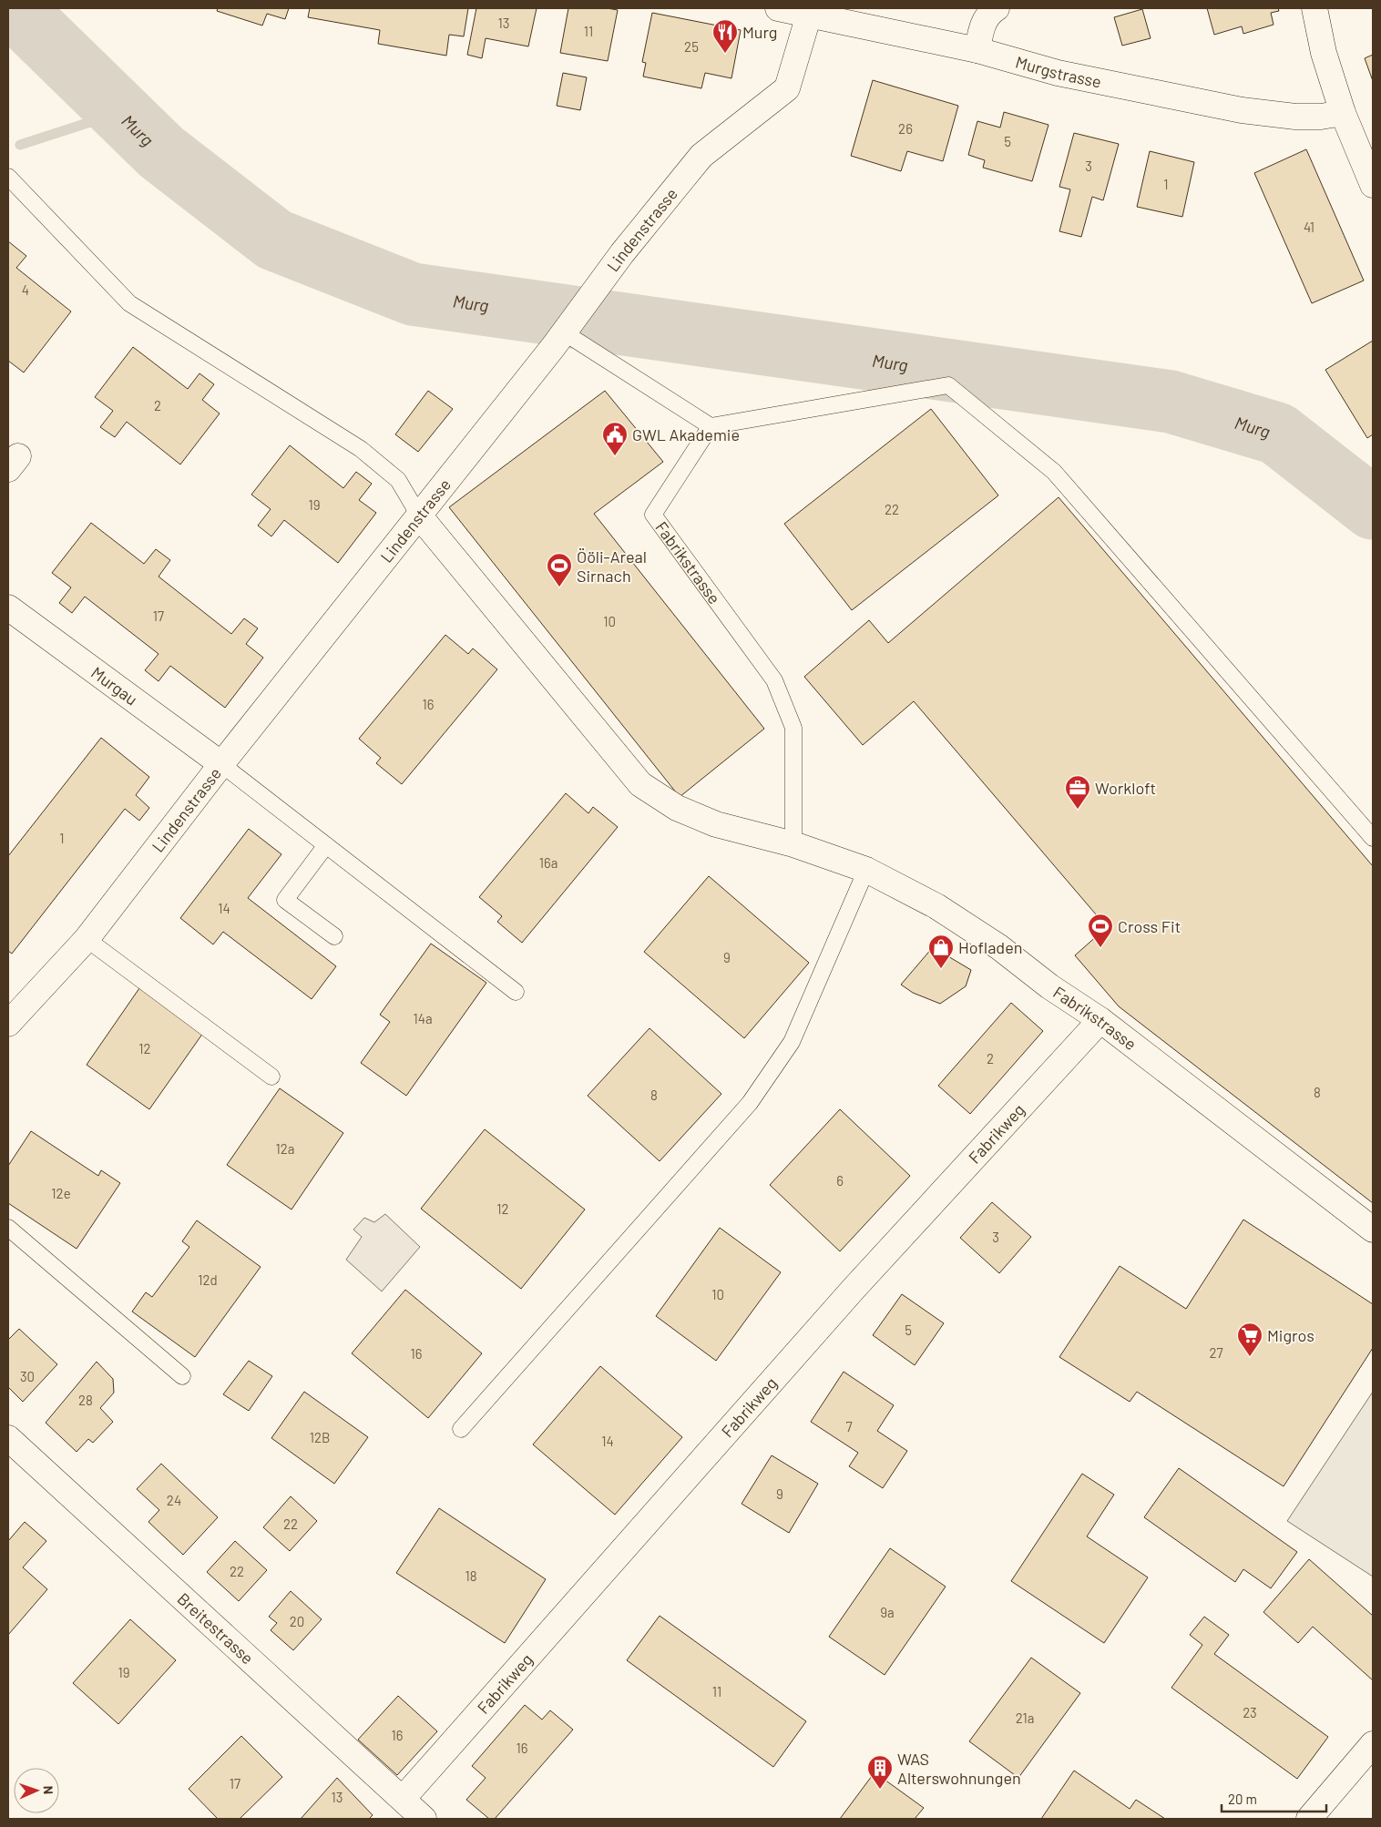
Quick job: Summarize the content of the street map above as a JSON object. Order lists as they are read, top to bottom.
{
  "streets": {
    "street": [
      "Murgstrasse",
      "Lindenstrasse",
      "Fabrikstrasse",
      "Murgau",
      "Fabrikweg",
      "Breitestrasse"
    ]
  },
  "crossings": [
    ["Murgstrasse", "Lindenstrasse"],
    ["Lindenstrasse", "Fabrikstrasse"],
    ["Lindenstrasse", "Murgau"],
    ["Fabrikstrasse", "Fabrikweg"],
    ["Fabrikweg", "Breitestrasse"]
  ],
  "water": ["Murg"],
  "places": {
    "restaurant": ["Murg"],
    "public building": ["GWL Akademie"],
    "sports": ["Ööli-Areal Sirnach", "Cross Fit"],
    "office": ["Workloft"],
    "shop": ["Hofladen"],
    "supermarket": ["Migros"],
    "building": ["WAS Alterswohnungen"]
  },
  "house_numbers": [
    "13",
    "11",
    "25",
    "26",
    "5",
    "3",
    "1",
    "41",
    "4",
    "2",
    "19",
    "22",
    "17",
    "10",
    "16",
    "1",
    "16a",
    "14",
    "9",
    "14a",
    "12",
    "2",
    "8",
    "8",
    "12a",
    "6",
    "12e",
    "12",
    "3",
    "12d",
    "10",
    "5",
    "27",
    "16",
    "30",
    "28",
    "7",
    "12B",
    "14",
    "9",
    "24",
    "22",
    "22",
    "18",
    "9a",
    "20",
    "19",
    "11",
    "23",
    "21a",
    "16",
    "16",
    "17",
    "13"
  ],
  "scale_bar": "20 m",
  "north": "right"
}
